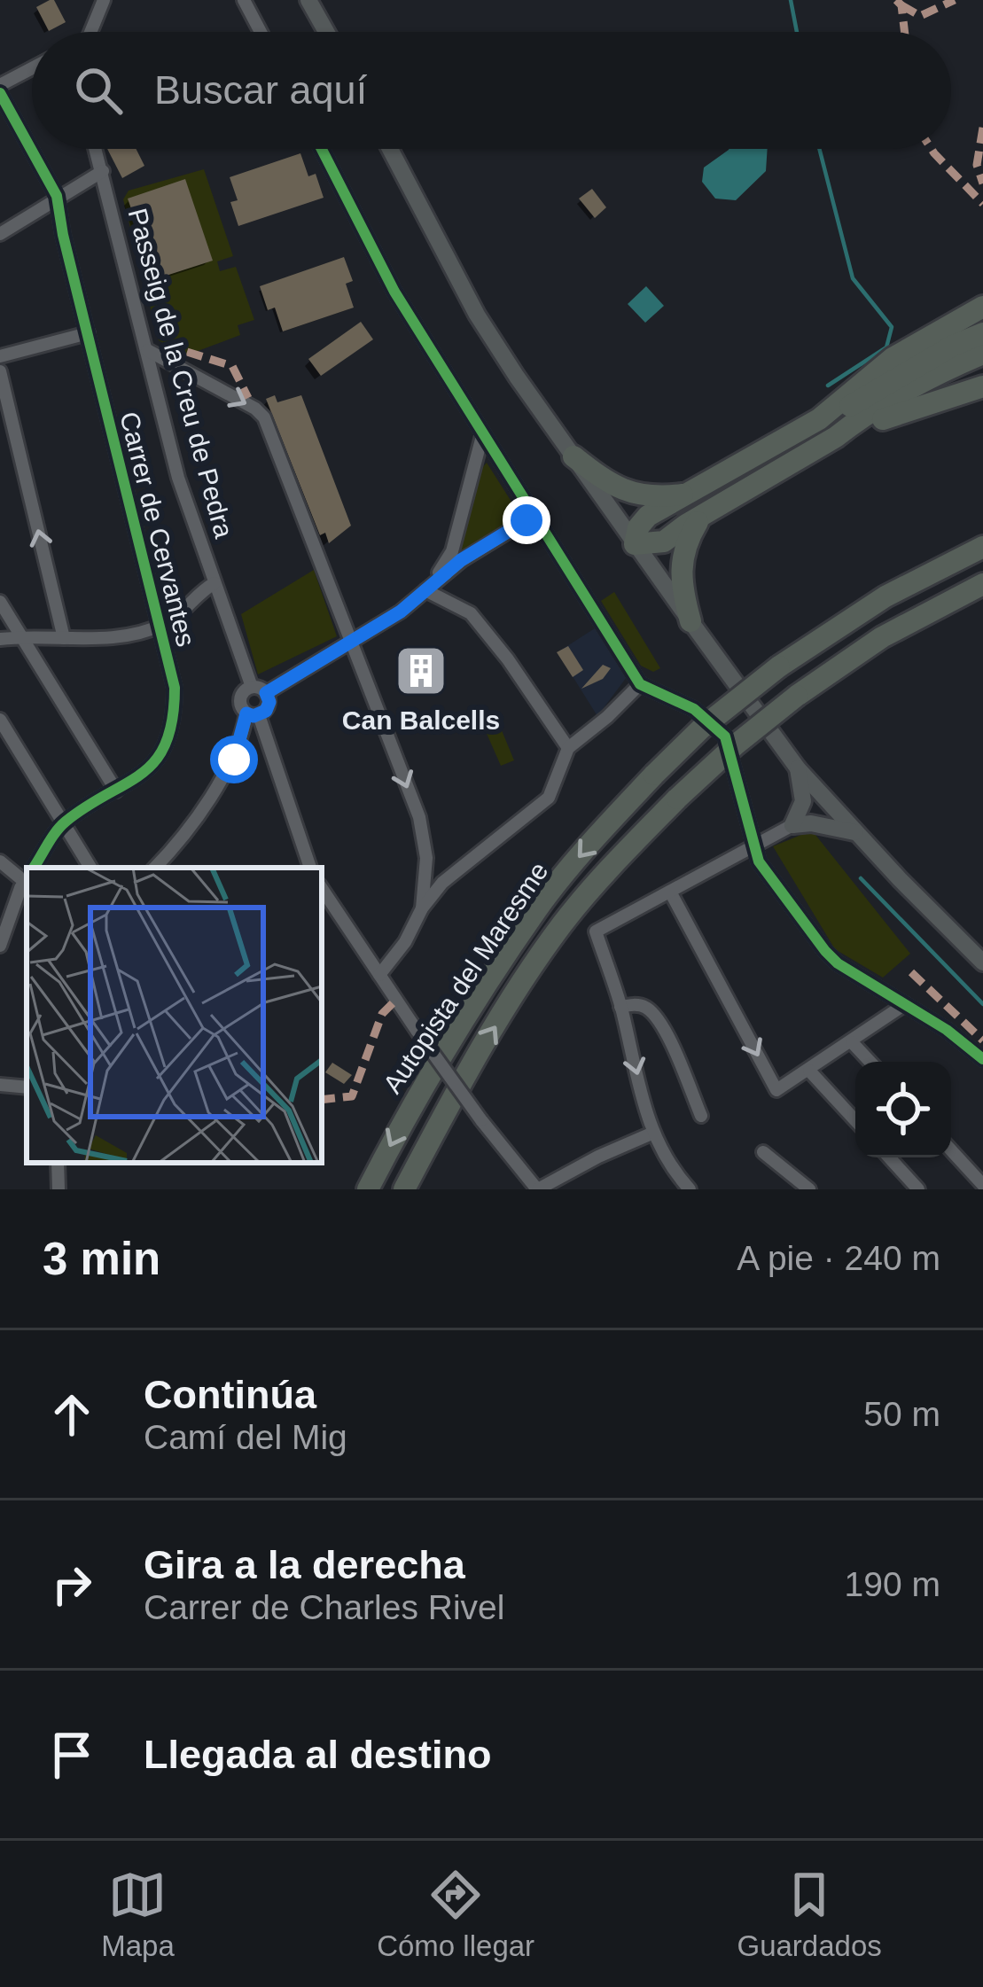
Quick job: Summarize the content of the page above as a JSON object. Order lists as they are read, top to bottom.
{
  "streets": {
    "highway": ["Autopista del Maresme"],
    "street": ["Passeig de la Creu de Pedra", "Carrer de Cervantes"]
  },
  "places": {
    "building": ["Can Balcells"]
  },
  "page": {
    "search": "Buscar aquí",
    "heading": ["3 min", "A pie · 240 m"],
    "list": [
      ["Continúa", "Camí del Mig", "50 m"],
      ["Gira a la derecha", "Carrer de Charles Rivel", "190 m"],
      "Llegada al destino"
    ],
    "nav": ["Mapa", "Cómo llegar", "Guardados"]
  }
}
